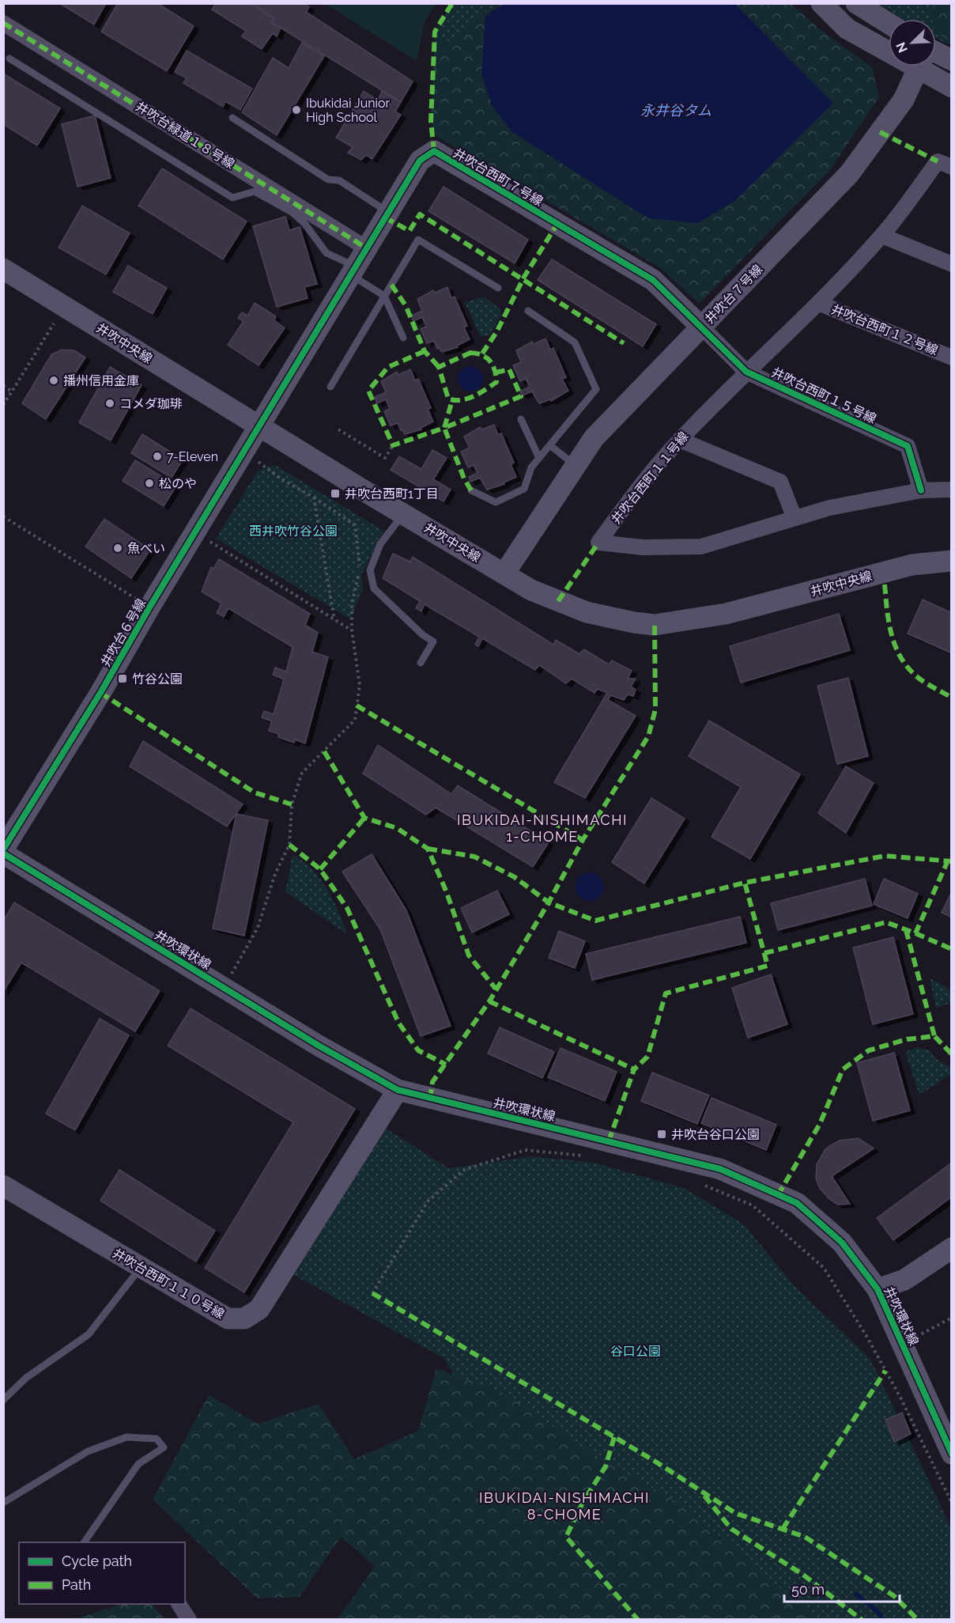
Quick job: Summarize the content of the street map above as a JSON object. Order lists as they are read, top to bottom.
{
  "streets": {
    "street": [
      "井吹台緑道１８号線",
      "井吹台西町７号線",
      "井吹台７号線",
      "井吹台西町１２号線",
      "井吹中央線",
      "井吹台西町１５号線",
      "井吹台西町１１号線",
      "井吹台６号線",
      "井吹環状線",
      "井吹台西町１１０号線"
    ]
  },
  "crossings": [
    ["井吹台緑道１８号線", "井吹台西町７号線"],
    ["井吹台西町７号線", "井吹台７号線"],
    ["井吹台西町７号線", "井吹中央線"],
    ["井吹台西町７号線", "井吹台西町１５号線"],
    ["井吹台西町７号線", "井吹台６号線"],
    ["井吹台７号線", "井吹中央線"],
    ["井吹台７号線", "井吹台西町１５号線"],
    ["井吹台西町１２号線", "井吹台西町１１号線"],
    ["井吹中央線", "井吹台６号線"],
    ["井吹台西町１５号線", "井吹台西町１１号線"],
    ["井吹環状線", "井吹台西町１１０号線"]
  ],
  "districts": ["IBUKIDAI-NISHIMACHI 1-CHOME", "IBUKIDAI-NISHIMACHI 8-CHOME"],
  "water": ["永井谷タム"],
  "parks": ["西井吹竹谷公園", "谷口公園"],
  "places": {
    "other": [
      "Ibukidai Junior High School",
      "播州信用金庫",
      "コメダ珈琲",
      "7-Eleven",
      "松のや",
      "魚べい"
    ],
    "transit": ["井吹台西町1丁目", "竹谷公園", "井吹台谷口公園"]
  },
  "legend": ["Cycle path", "Path"],
  "scale_bar": "50 m",
  "north": "bottom left"
}
